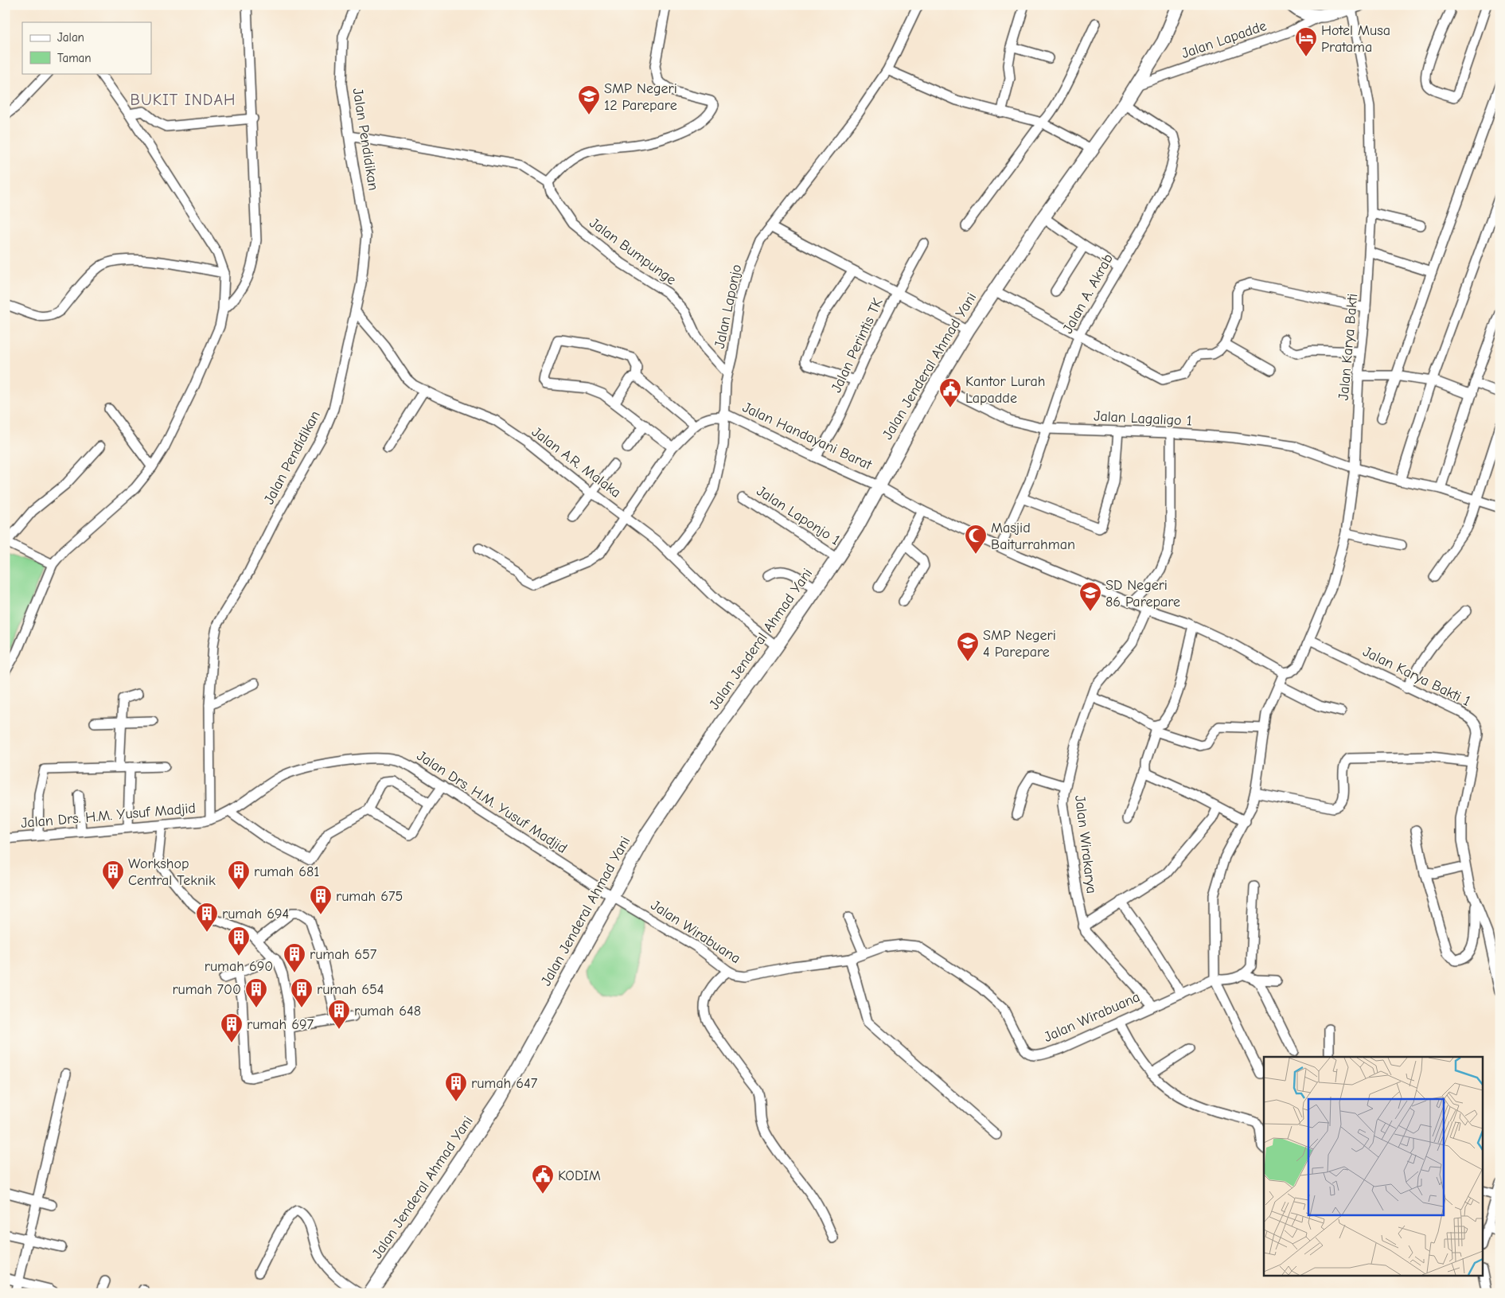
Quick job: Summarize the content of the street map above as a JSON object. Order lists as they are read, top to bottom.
{
  "streets": {
    "highway": ["Jalan Jenderal Ahmad Yani"],
    "street": [
      "Jalan Lapadde",
      "Jalan Pendidikan",
      "Jalan Bumpunge",
      "Jalan A. Akrab",
      "Jalan Laponjo",
      "Jalan Perintis TK",
      "Jalan Karya Bakti",
      "Jalan Lagaligo 1",
      "Jalan Handayani Barat",
      "Jalan A.R. Malaka",
      "Jalan Laponjo 1",
      "Jalan Karya Bakti 1",
      "Jalan Drs. H.M. Yusuf Madjid",
      "Jalan Wirakarya",
      "Jalan Wirabuana"
    ]
  },
  "crossings": [
    ["Jalan Lapadde", "Jalan Jenderal Ahmad Yani"],
    ["Jalan Pendidikan", "Jalan A.R. Malaka"],
    ["Jalan Pendidikan", "Jalan Drs. H.M. Yusuf Madjid"],
    ["Jalan Bumpunge", "Jalan Laponjo"],
    ["Jalan A. Akrab", "Jalan Jenderal Ahmad Yani"],
    ["Jalan A. Akrab", "Jalan Lagaligo 1"],
    ["Jalan A. Akrab", "Jalan Handayani Barat"],
    ["Jalan Laponjo", "Jalan Handayani Barat"],
    ["Jalan Laponjo", "Jalan A.R. Malaka"],
    ["Jalan Perintis TK", "Jalan Handayani Barat"],
    ["Jalan Karya Bakti", "Jalan Lagaligo 1"],
    ["Jalan Karya Bakti", "Jalan Handayani Barat"],
    ["Jalan Karya Bakti", "Jalan Karya Bakti 1"],
    ["Jalan Jenderal Ahmad Yani", "Jalan Lagaligo 1"],
    ["Jalan Jenderal Ahmad Yani", "Jalan Handayani Barat"],
    ["Jalan Jenderal Ahmad Yani", "Jalan A.R. Malaka"],
    ["Jalan Jenderal Ahmad Yani", "Jalan Laponjo 1"],
    ["Jalan Jenderal Ahmad Yani", "Jalan Drs. H.M. Yusuf Madjid"],
    ["Jalan Jenderal Ahmad Yani", "Jalan Wirabuana"],
    ["Jalan Handayani Barat", "Jalan Wirakarya"],
    ["Jalan Drs. H.M. Yusuf Madjid", "Jalan Wirabuana"],
    ["Jalan Wirakarya", "Jalan Wirabuana"]
  ],
  "districts": ["BUKIT INDAH"],
  "places": {
    "hotel": ["Hotel Musa Pratama"],
    "school or university": ["SMP Negeri 12 Parepare", "SD Negeri 86 Parepare", "SMP Negeri 4 Parepare"],
    "public building": ["Kantor Lurah Lapadde", "KODIM"],
    "mosque": ["Masjid Baiturrahman"],
    "building": [
      "Workshop Central Teknik",
      "rumah 681",
      "rumah 675",
      "rumah 694",
      "rumah 690",
      "rumah 657",
      "rumah 700",
      "rumah 654",
      "rumah 648",
      "rumah 697",
      "rumah 647"
    ]
  },
  "legend": ["Jalan", "Taman"]
}
